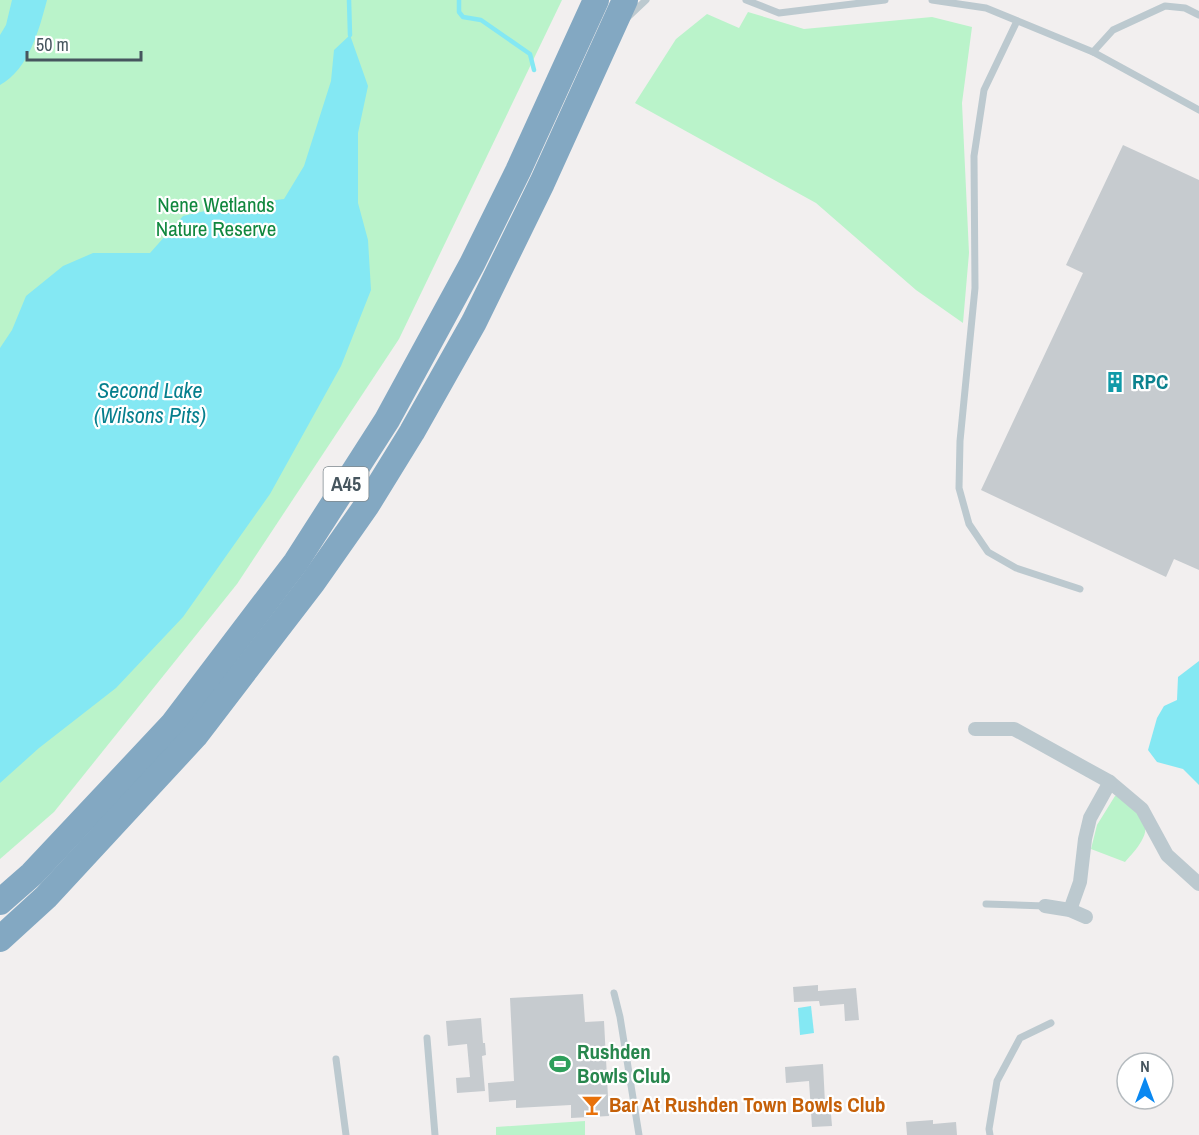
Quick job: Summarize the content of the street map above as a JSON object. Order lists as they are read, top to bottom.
{
  "streets": {
    "highway": ["A45"]
  },
  "water": ["Second Lake (Wilsons Pits)"],
  "parks": ["Nene Wetlands Nature Reserve"],
  "places": {
    "building": ["RPC"],
    "sports": ["Rushden Bowls Club"],
    "bar": ["Bar At Rushden Town Bowls Club"]
  },
  "scale_bar": "50 m",
  "north": "top"
}
